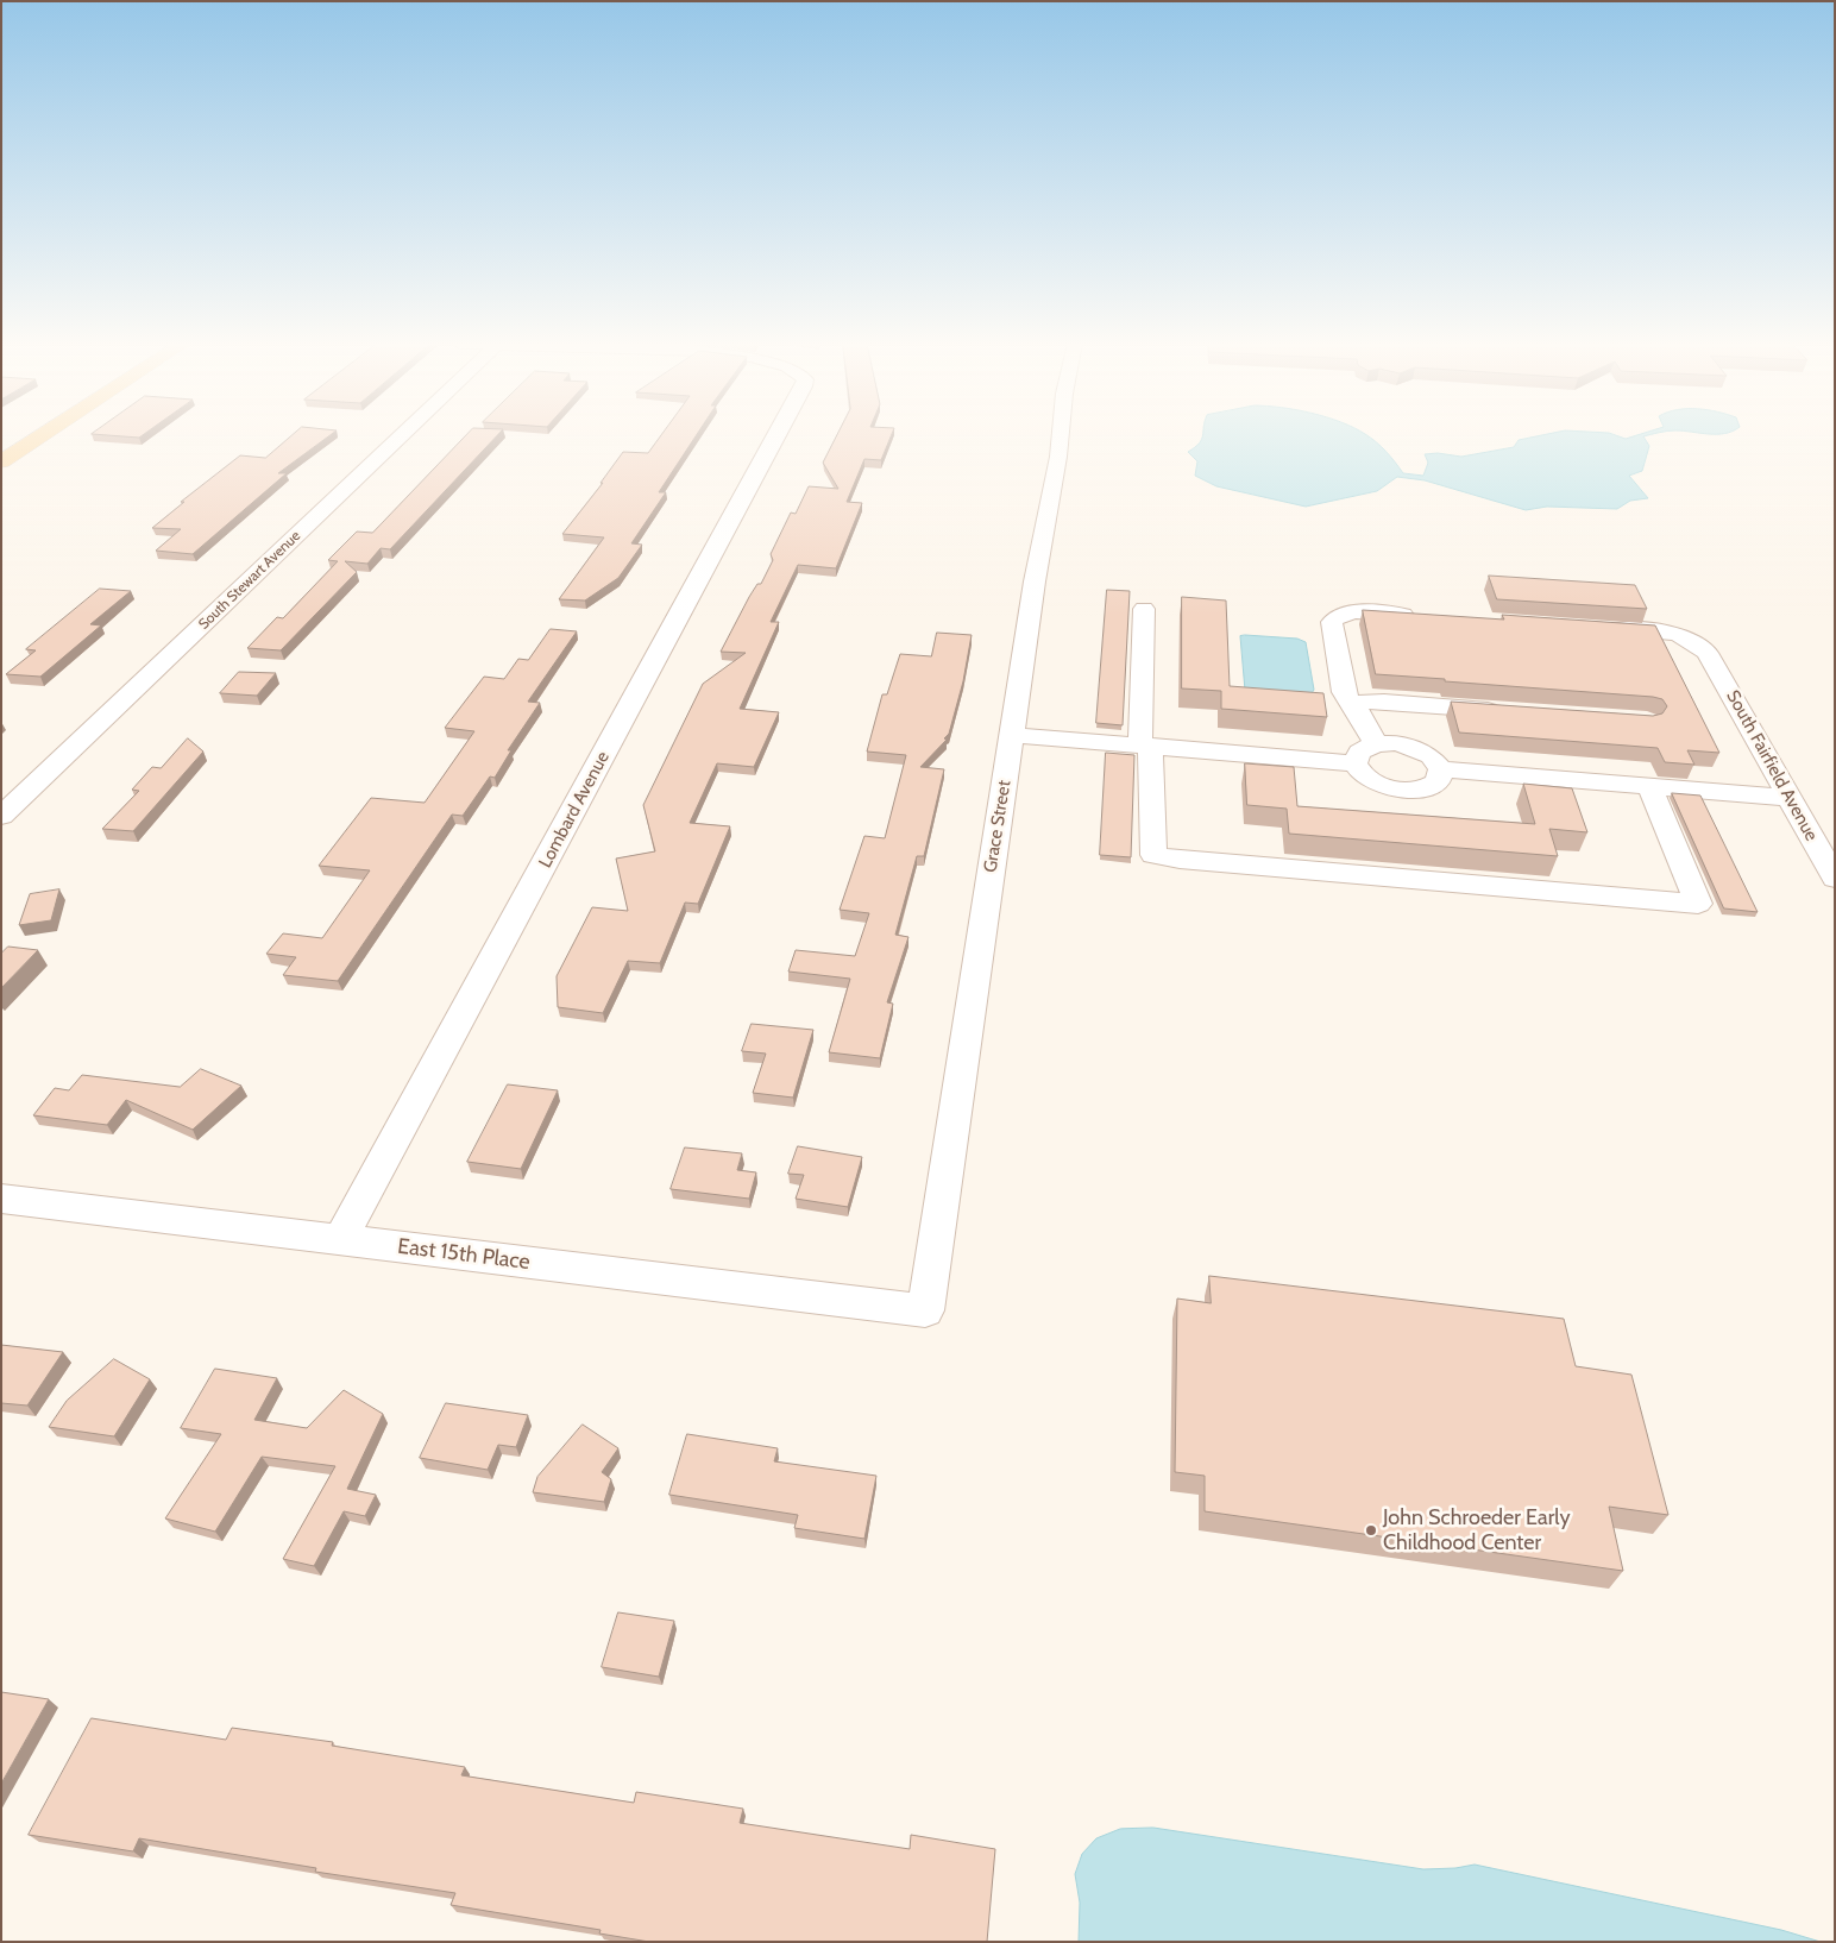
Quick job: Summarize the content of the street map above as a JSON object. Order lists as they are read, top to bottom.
{
  "streets": {
    "street": [
      "South Stewart Avenue",
      "South Fairfield Avenue",
      "Lombard Avenue",
      "Grace Street",
      "East 15th Place"
    ]
  },
  "crossings": [
    ["Lombard Avenue", "East 15th Place"],
    ["Grace Street", "East 15th Place"]
  ],
  "places": ["John Schroeder Early Childhood Center"]
}
